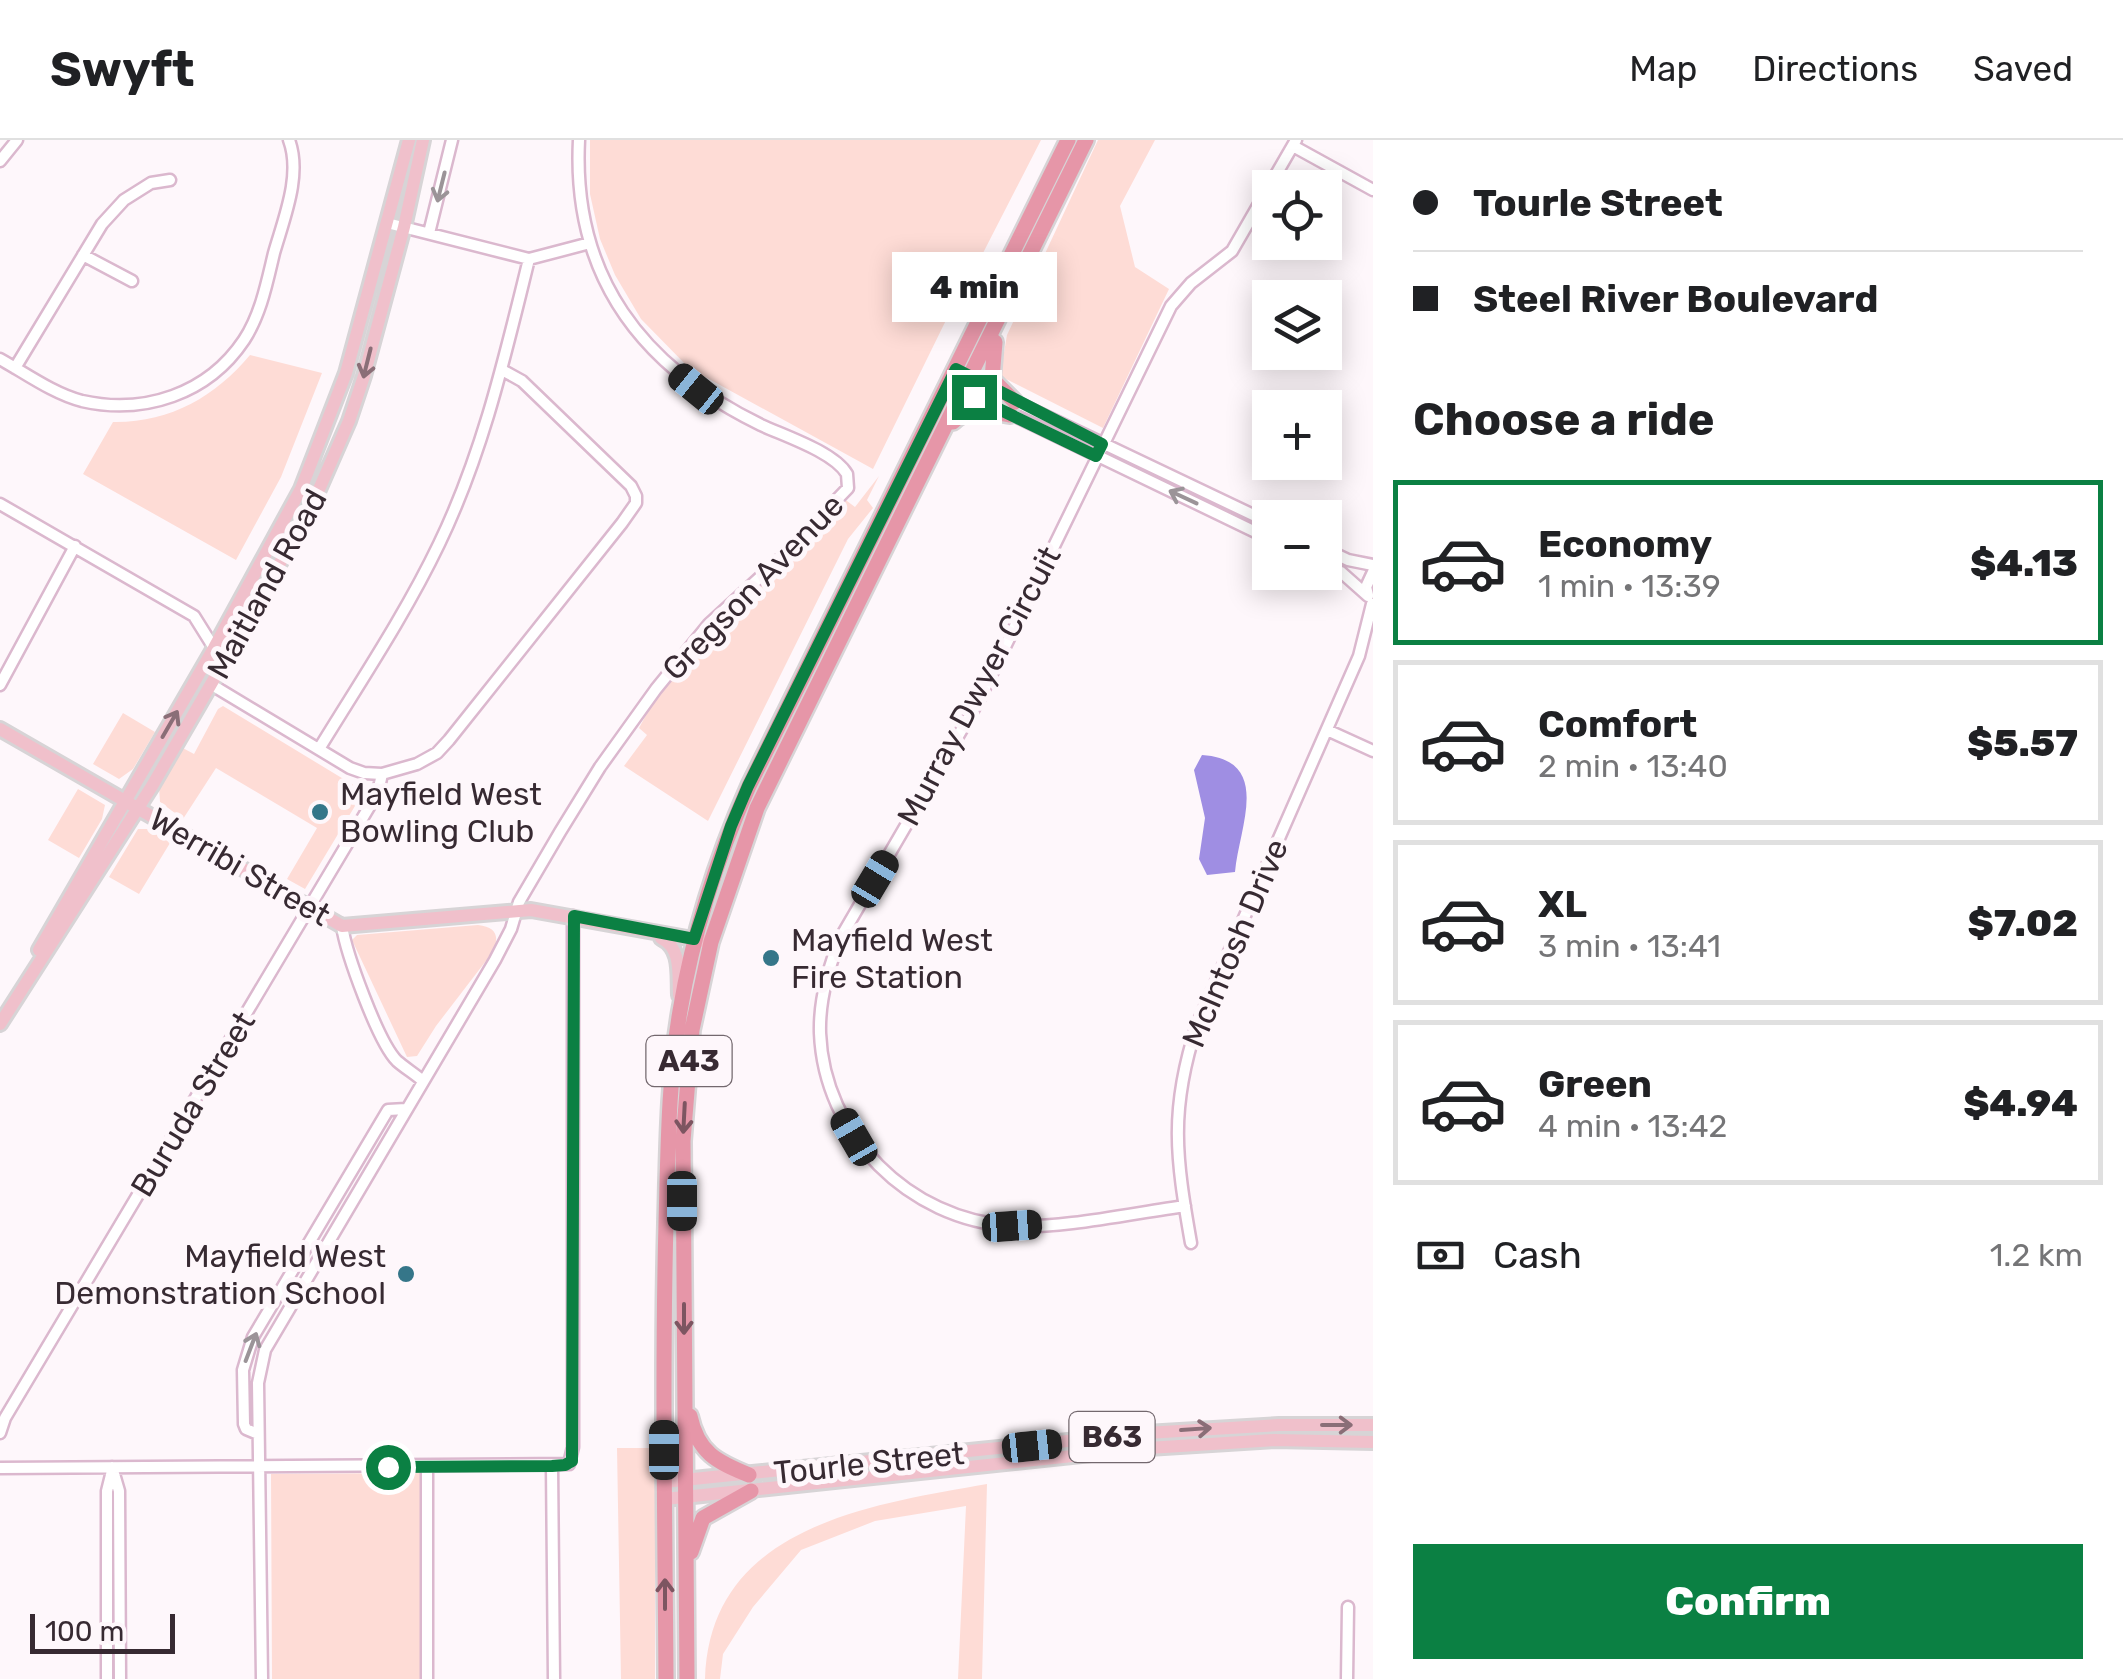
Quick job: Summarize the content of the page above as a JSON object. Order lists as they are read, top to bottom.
{
  "streets": {
    "highway": ["A43", "B63"],
    "main road": ["Maitland Road", "Werribi Street", "Tourle Street"],
    "street": [
      "Gregson Avenue",
      "Murray Dwyer Circuit",
      "McIntosh Drive",
      "Buruda Street"
    ]
  },
  "crossings": [
    ["Maitland Road", "Werribi Street"],
    ["Murray Dwyer Circuit", "McIntosh Drive"],
    ["Werribi Street", "Buruda Street"],
    ["A43", "B63"],
    ["A43", "Tourle Street"],
    ["B63", "Tourle Street"]
  ],
  "places": ["Mayfield West Bowling Club", "Mayfield West Fire Station", "Mayfield West Demonstration School"],
  "scale_bar": "100 m",
  "page": {
    "header": "Swyft",
    "nav": ["Map", "Directions", "Saved"],
    "banner": ["Tourle Street", "Steel River Boulevard"],
    "map_buttons": ["+", "−"],
    "bubble": "4 min",
    "heading": "Choose a ride",
    "list": [
      {
        "name": "Economy",
        "note": "1 min · 13:39",
        "value": "$4.13"
      },
      {
        "name": "Comfort",
        "note": "2 min · 13:40",
        "value": "$5.57"
      },
      {
        "name": "XL",
        "note": "3 min · 13:41",
        "value": "$7.02"
      },
      {
        "name": "Green",
        "note": "4 min · 13:42",
        "value": "$4.94"
      }
    ],
    "pay": ["Cash", "1.2 km"],
    "buttons": "Confirm",
    "scale": "100 m"
  }
}
